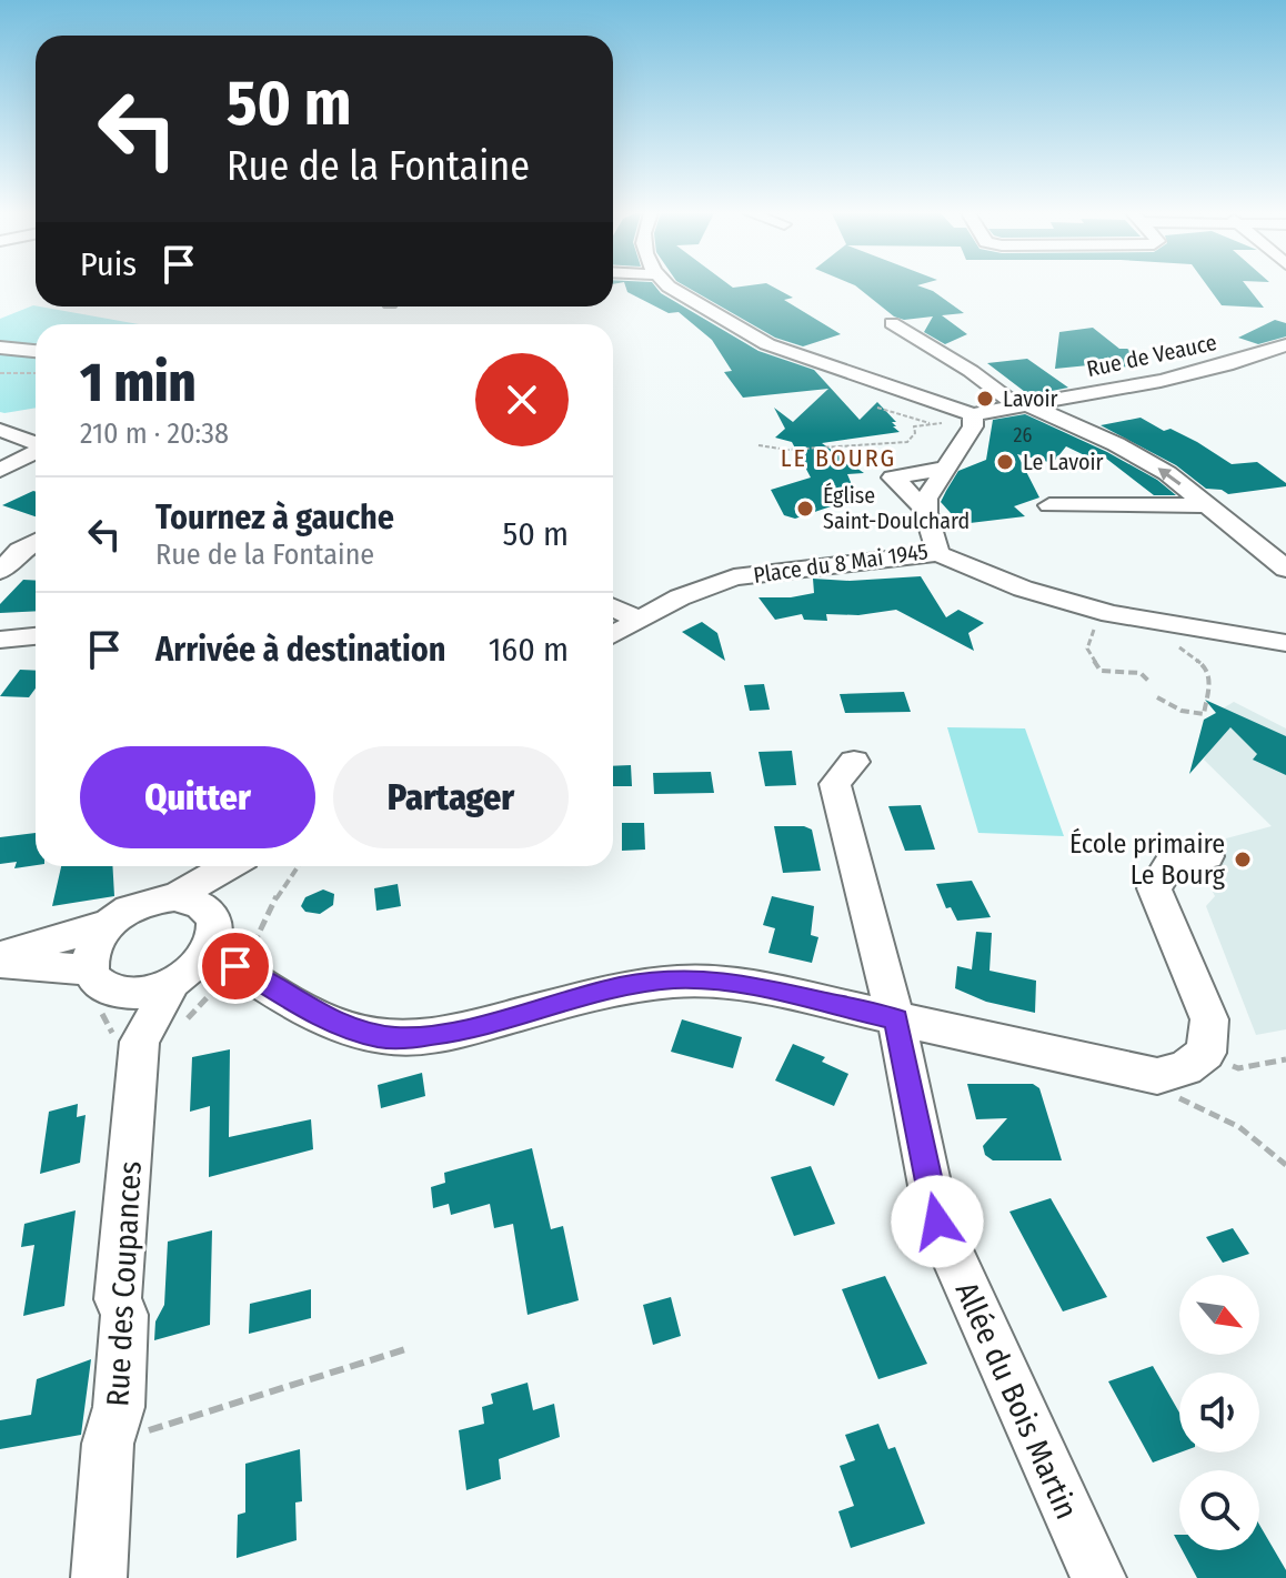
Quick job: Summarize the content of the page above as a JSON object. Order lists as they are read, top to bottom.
{
  "streets": {
    "street": [
      "Rue de Veauce",
      "Place du 8 Mai 1945",
      "Rue des Coupances",
      "Allée du Bois Martin"
    ]
  },
  "crossings": [
    ["Rue de Veauce", "Place du 8 Mai 1945"]
  ],
  "districts": ["LE BOURG"],
  "places": [
    "Lavoir",
    "Le Lavoir",
    "Église Saint-Doulchard",
    "École primaire Le Bourg"
  ],
  "house_numbers": ["26"],
  "north": "bottom right",
  "page": {
    "turn": ["50 m", "Rue de la Fontaine"],
    "then": "Puis",
    "heading": ["1 min", "210 m · 20:38"],
    "list": [
      {
        "name": "Tournez à gauche",
        "note": "Rue de la Fontaine",
        "value": "50 m"
      },
      {
        "name": "Arrivée à destination",
        "value": "160 m"
      }
    ],
    "buttons": ["Quitter", "Partager"]
  }
}
